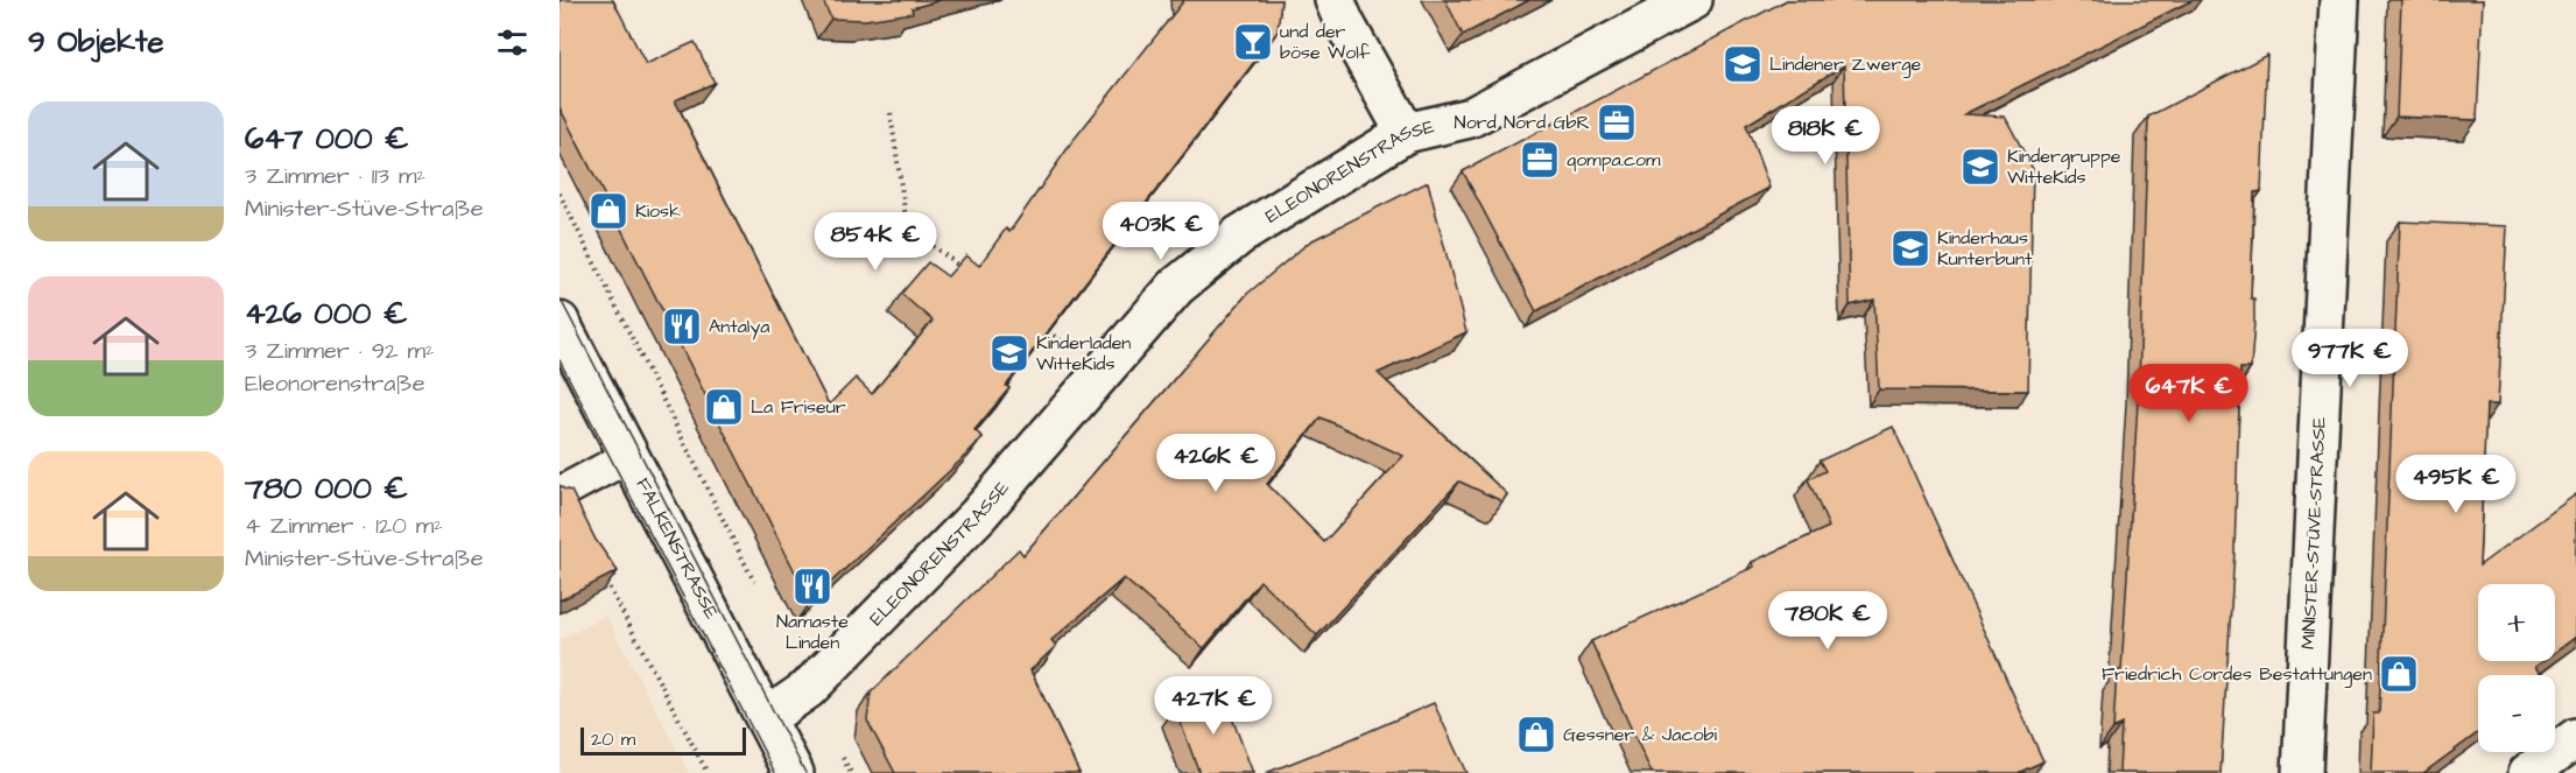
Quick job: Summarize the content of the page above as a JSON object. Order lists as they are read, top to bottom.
{
  "streets": {
    "street": ["ELEONORENSTRASSE", "MINISTER-STÜVE-STRASSE", "FALKENSTRASSE"]
  },
  "crossings": [
    ["ELEONORENSTRASSE", "FALKENSTRASSE"]
  ],
  "places": {
    "bar": ["und der böse Wolf"],
    "school or university": [
      "Lindener Zwerge",
      "Kindergruppe WitteKids",
      "Kinderhaus Kunterbunt",
      "Kinderladen WitteKids"
    ],
    "office": ["Nord Nord GbR", "qompa.com"],
    "shop": [
      "Kiosk",
      "La Friseur",
      "Friedrich Cordes Bestattungen",
      "Gessner & Jacobi"
    ],
    "restaurant": ["Antalya", "Namaste Linden"]
  },
  "scale_bar": "20 m",
  "page": {
    "heading": "9 Objekte",
    "list": [
      {
        "name": "647 000 €",
        "note": "3 Zimmer · 113 m² · Minister-Stüve-Straße"
      },
      {
        "name": "426 000 €",
        "note": "3 Zimmer · 92 m² · Eleonorenstraße"
      },
      {
        "name": "780 000 €",
        "note": "4 Zimmer · 120 m² · Minister-Stüve-Straße"
      }
    ],
    "price": [
      "818K €",
      "403K €",
      "854K €",
      "977K €",
      "647K €",
      "426K €",
      "495K €",
      "780K €",
      "427K €"
    ],
    "map_buttons": ["+", "−"],
    "scale": "20 m"
  }
}
